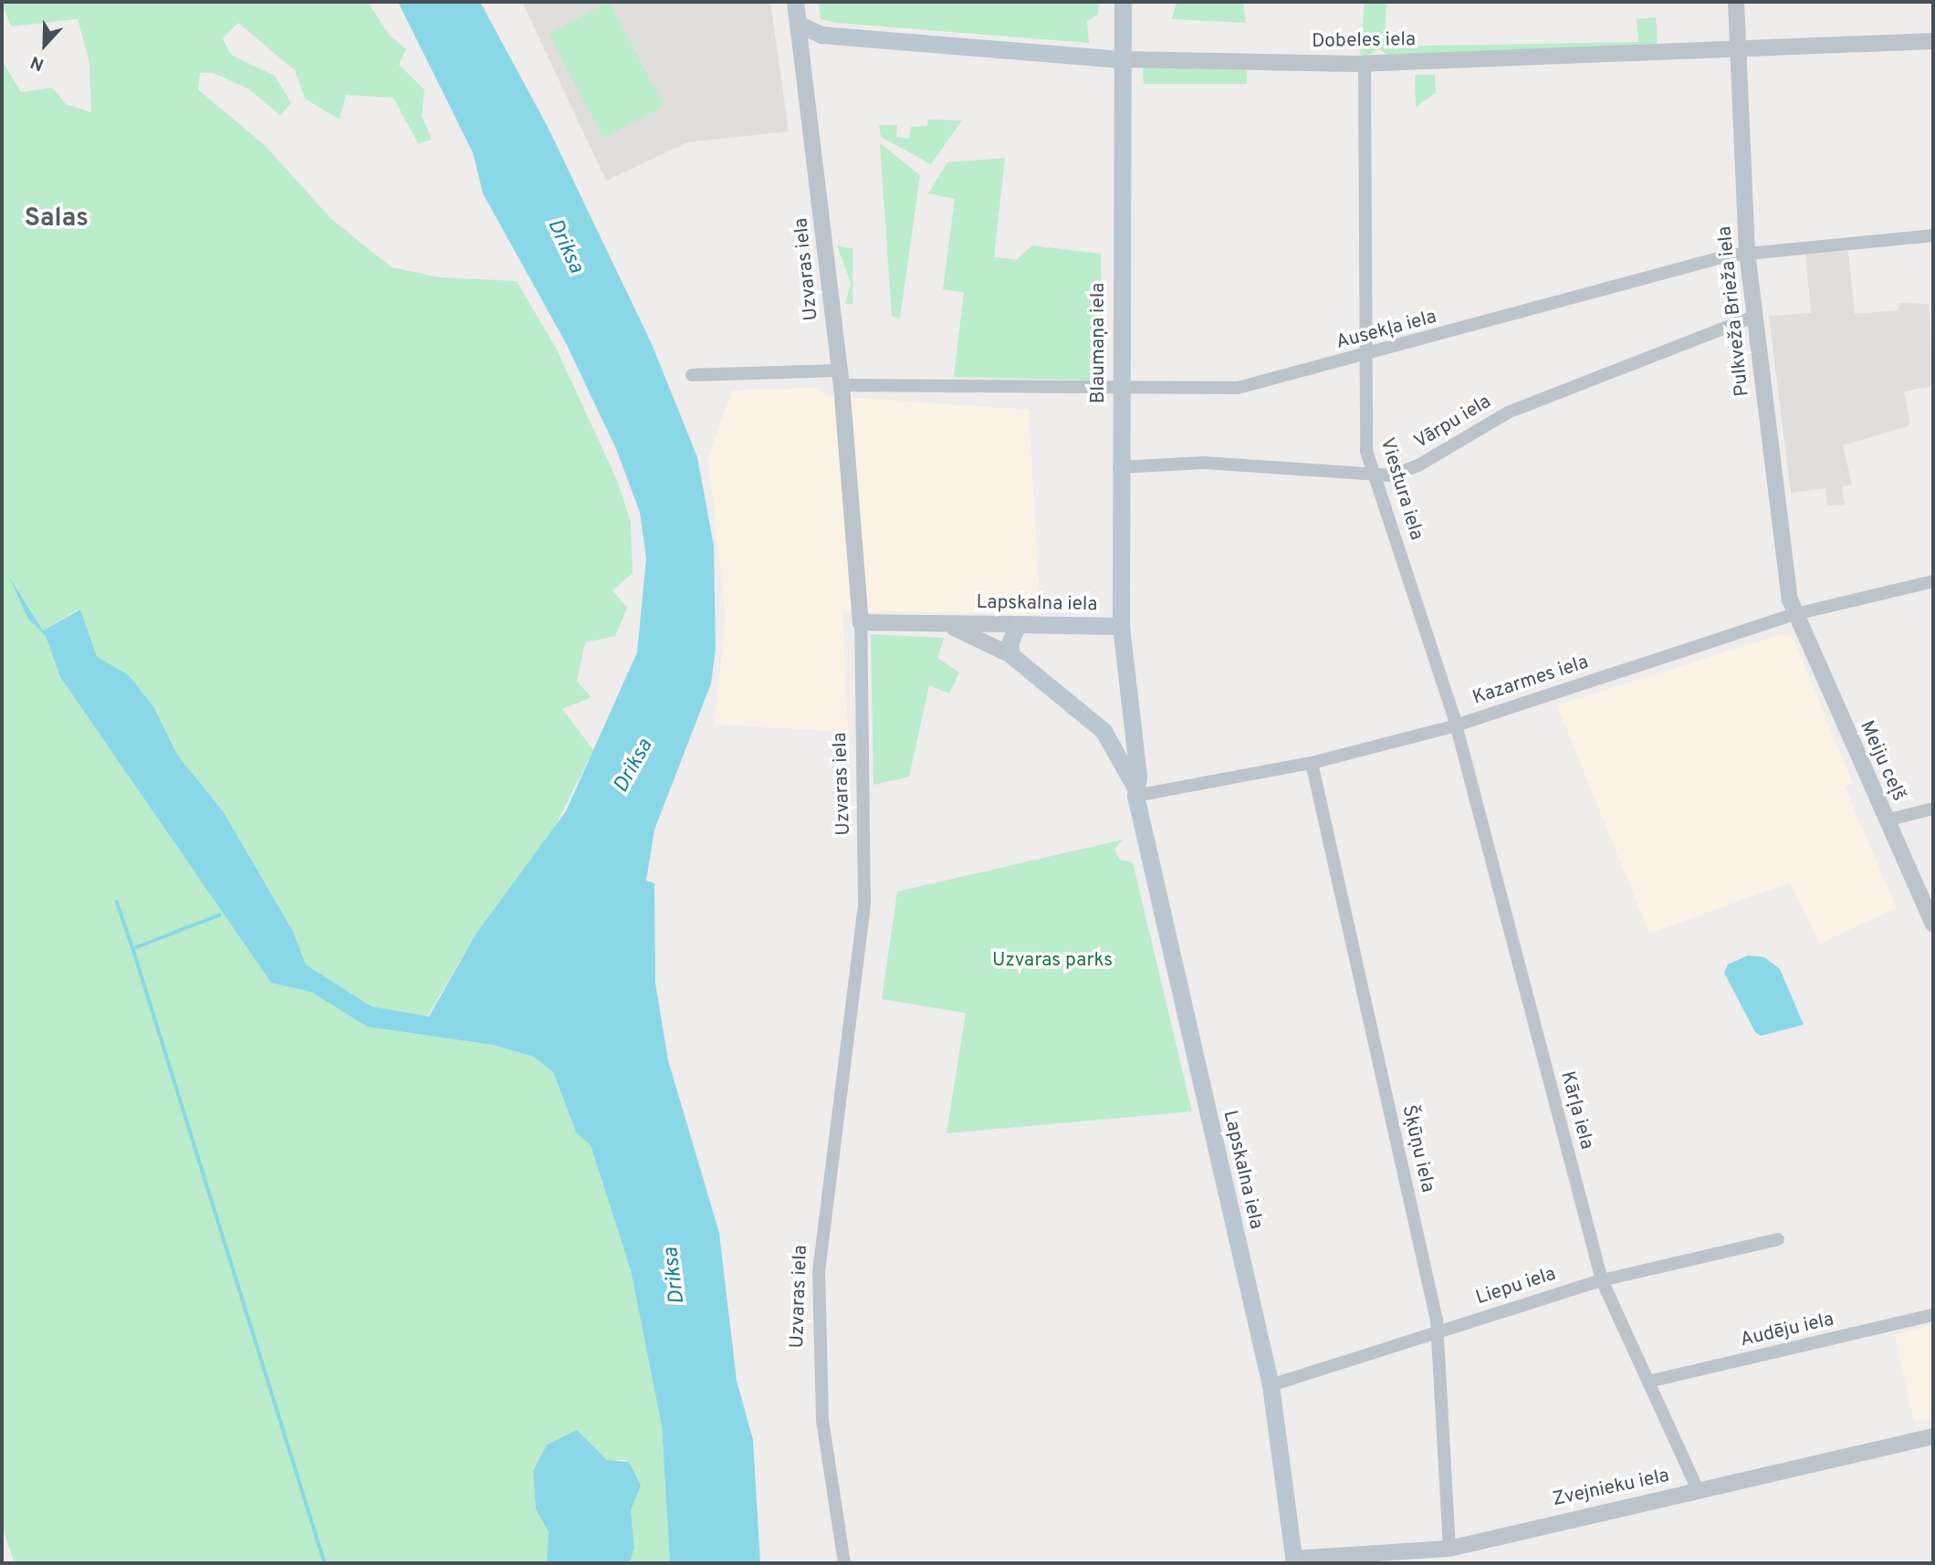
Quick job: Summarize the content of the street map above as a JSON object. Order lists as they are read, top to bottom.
{
  "streets": {
    "main road": [
      "Dobeles iela",
      "Uzvaras iela",
      "Blaumaņa iela",
      "Lapskalna iela"
    ],
    "street": [
      "Pulkveža Brieža iela",
      "Ausekļa iela",
      "Vārpu iela",
      "Viestura iela",
      "Kazarmes iela",
      "Meiju ceļš",
      "Kārļa iela",
      "Šķūņu iela",
      "Liepu iela",
      "Audēju iela",
      "Zvejnieku iela"
    ]
  },
  "crossings": [
    ["Dobeles iela", "Uzvaras iela"],
    ["Dobeles iela", "Pulkveža Brieža iela"],
    ["Dobeles iela", "Blaumaņa iela"],
    ["Dobeles iela", "Viestura iela"],
    ["Uzvaras iela", "Ausekļa iela"],
    ["Uzvaras iela", "Lapskalna iela"],
    ["Pulkveža Brieža iela", "Ausekļa iela"],
    ["Pulkveža Brieža iela", "Vārpu iela"],
    ["Pulkveža Brieža iela", "Kazarmes iela"],
    ["Pulkveža Brieža iela", "Meiju ceļš"],
    ["Ausekļa iela", "Blaumaņa iela"],
    ["Ausekļa iela", "Viestura iela"],
    ["Blaumaņa iela", "Vārpu iela"],
    ["Blaumaņa iela", "Lapskalna iela"],
    ["Vārpu iela", "Viestura iela"],
    ["Viestura iela", "Kazarmes iela"],
    ["Viestura iela", "Kārļa iela"],
    ["Lapskalna iela", "Kazarmes iela"],
    ["Lapskalna iela", "Liepu iela"],
    ["Lapskalna iela", "Zvejnieku iela"],
    ["Kazarmes iela", "Meiju ceļš"],
    ["Kazarmes iela", "Kārļa iela"],
    ["Kazarmes iela", "Šķūņu iela"],
    ["Kārļa iela", "Liepu iela"],
    ["Kārļa iela", "Audēju iela"],
    ["Kārļa iela", "Zvejnieku iela"],
    ["Šķūņu iela", "Liepu iela"],
    ["Šķūņu iela", "Zvejnieku iela"]
  ],
  "districts": ["Salas"],
  "water": ["Driksa"],
  "parks": ["Uzvaras parks"],
  "north": "bottom"
}
